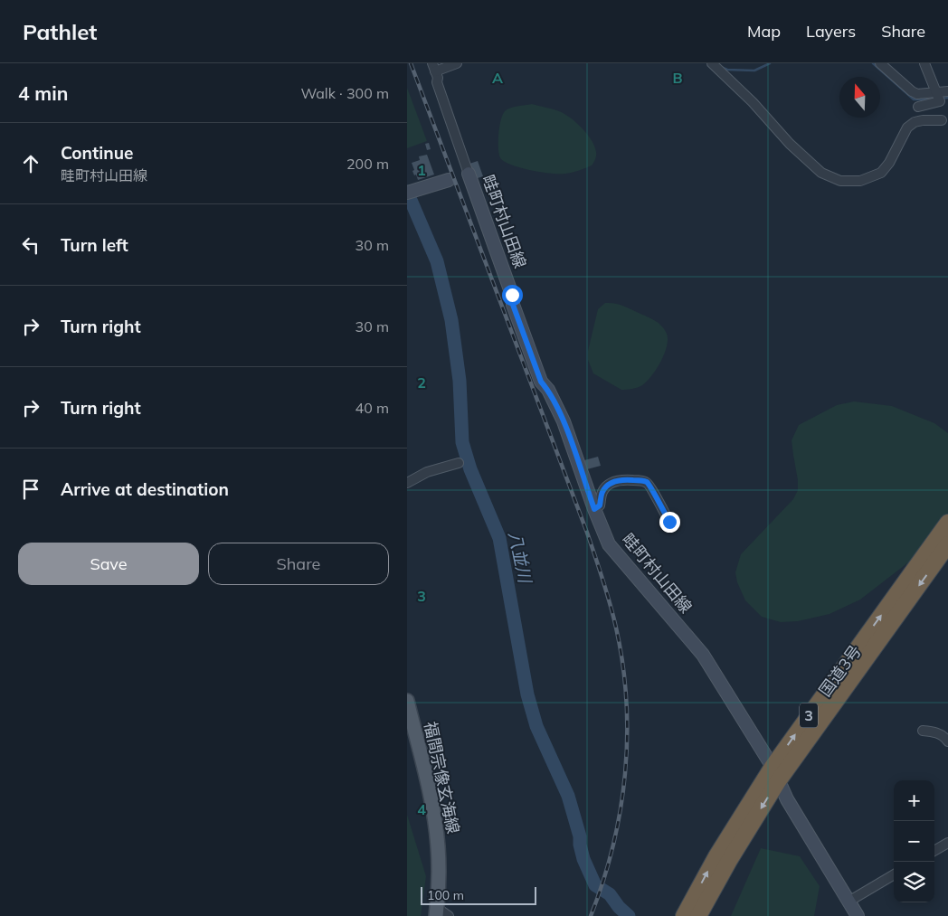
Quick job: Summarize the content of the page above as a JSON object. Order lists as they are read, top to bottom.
{
  "streets": {
    "highway": ["国道3号", "3"],
    "main road": ["畦町村山田線", "福間宗像玄海線"]
  },
  "crossings": [
    ["畦町村山田線", "国道3号"]
  ],
  "water": ["八並川"],
  "scale_bar": "100 m",
  "north": "top",
  "page": {
    "header": "Pathlet",
    "nav": ["Map", "Layers", "Share"],
    "heading": ["4 min", "Walk · 300 m"],
    "list": [
      ["Continue", "畦町村山田線", "200 m"],
      ["Turn left", "30 m"],
      ["Turn right", "30 m"],
      ["Turn right", "40 m"],
      "Arrive at destination"
    ],
    "buttons": ["Save", "Share"],
    "map_buttons": ["+", "−"],
    "scale": "100 m"
  },
  "grid": {
    "columns": ["A", "B"],
    "rows": [
      "1",
      "2",
      "3",
      "4"
    ]
  }
}
